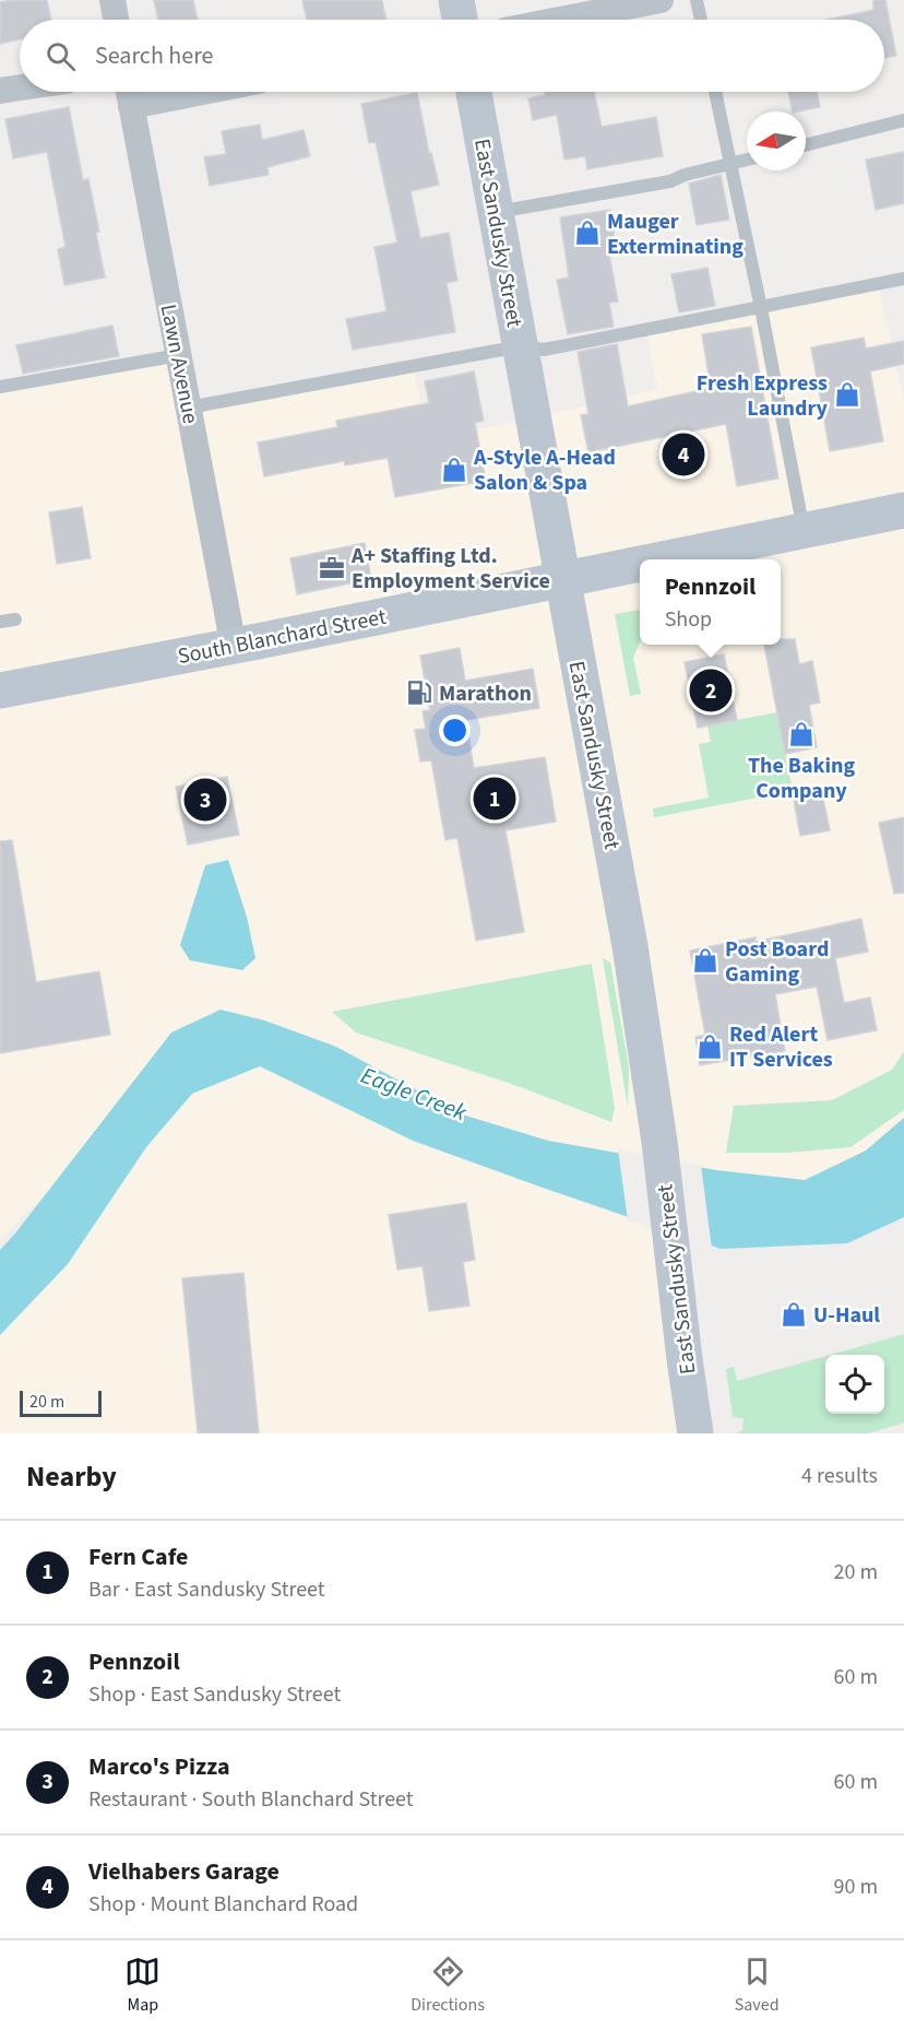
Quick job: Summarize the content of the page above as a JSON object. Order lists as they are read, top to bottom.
{
  "streets": {
    "main road": ["East Sandusky Street", "South Blanchard Street"],
    "street": ["Lawn Avenue"]
  },
  "crossings": [
    ["East Sandusky Street", "South Blanchard Street"],
    ["Lawn Avenue", "South Blanchard Street"]
  ],
  "water": ["Eagle Creek"],
  "places": {
    "shop": [
      "Mauger Exterminating",
      "Fresh Express Laundry",
      "A-Style A-Head Salon & Spa",
      "The Baking Company",
      "Post Board Gaming",
      "Red Alert IT Services",
      "U-Haul"
    ],
    "office": ["A+ Staffing Ltd. Employment Service"],
    "fuel station": ["Marathon"]
  },
  "scale_bar": "20 m",
  "north": "left",
  "page": {
    "search": "Search here",
    "pins": [
      "4",
      "2",
      "1",
      "3"
    ],
    "popup": ["Pennzoil", "Shop"],
    "scale": "20 m",
    "heading": ["Nearby", "4 results"],
    "list": [
      {
        "mark": "1",
        "name": "Fern Cafe",
        "note": "Bar · East Sandusky Street",
        "value": "20 m"
      },
      {
        "mark": "2",
        "name": "Pennzoil",
        "note": "Shop · East Sandusky Street",
        "value": "60 m"
      },
      {
        "mark": "3",
        "name": "Marco's Pizza",
        "note": "Restaurant · South Blanchard Street",
        "value": "60 m"
      },
      {
        "mark": "4",
        "name": "Vielhabers Garage",
        "note": "Shop · Mount Blanchard Road",
        "value": "90 m"
      }
    ],
    "nav": ["Map", "Directions", "Saved"]
  }
}
